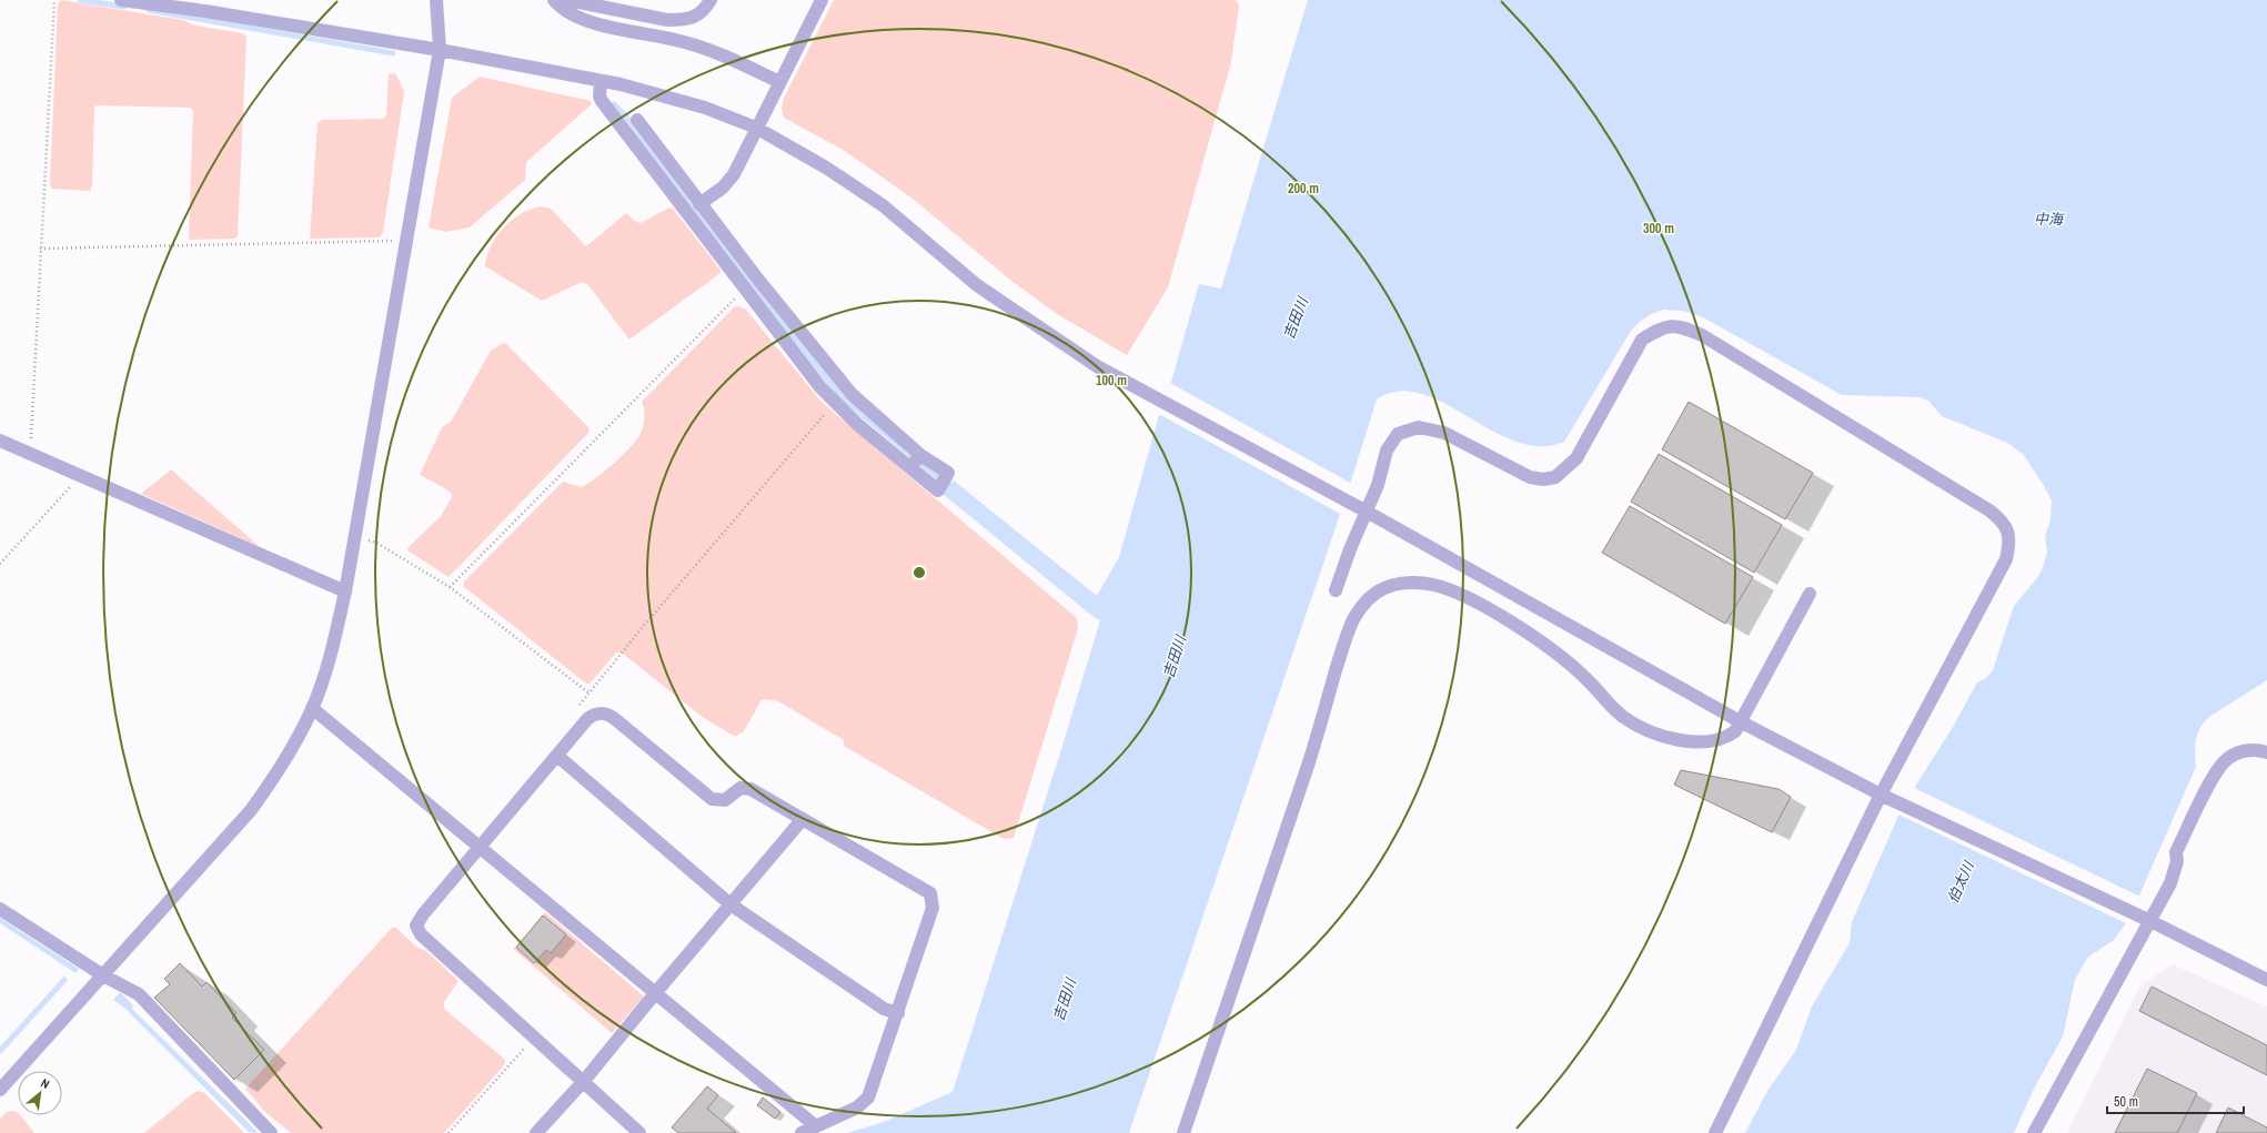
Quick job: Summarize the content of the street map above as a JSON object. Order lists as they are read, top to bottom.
{
  "water": ["中海", "吉田川", "伯太川"],
  "scale_bar": "50 m",
  "north": "top right",
  "rings": ["200 m", "300 m", "100 m"]
}
